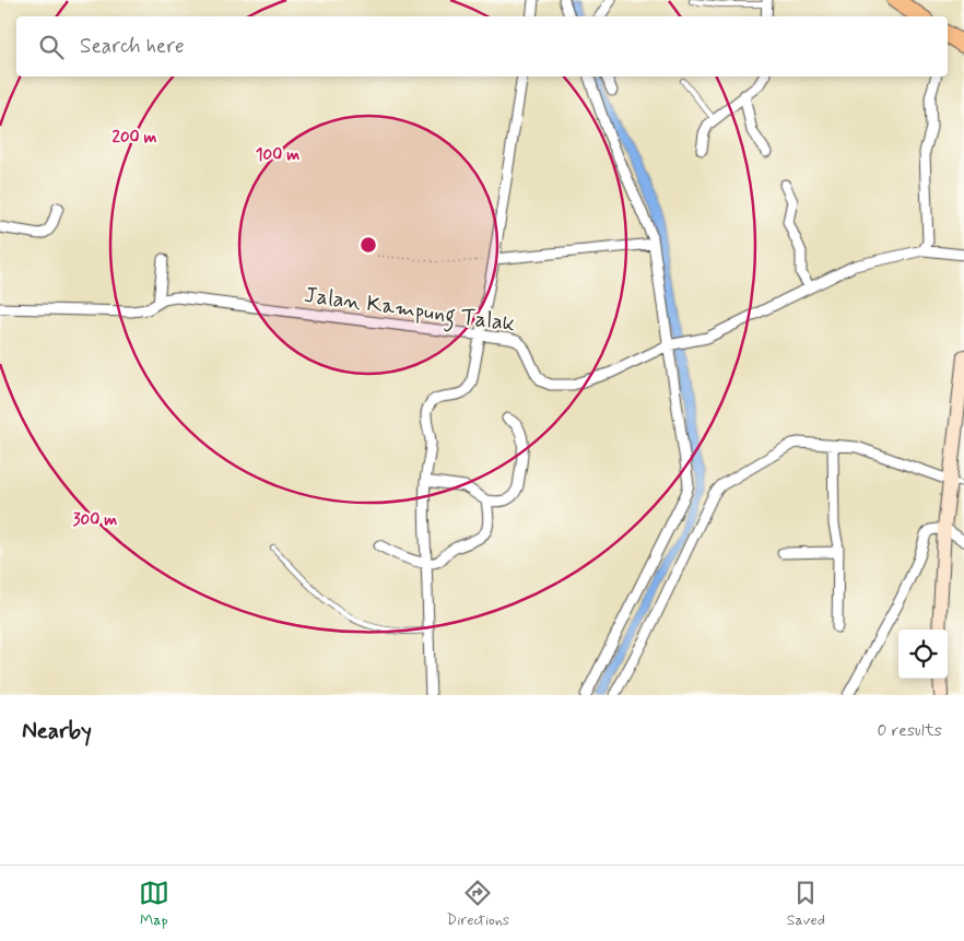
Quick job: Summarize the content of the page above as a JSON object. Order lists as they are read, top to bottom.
{
  "streets": {
    "street": ["Jalan Kampung Talak"]
  },
  "page": {
    "search": "Search here",
    "heading": ["Nearby", "0 results"],
    "nav": ["Map", "Directions", "Saved"]
  },
  "rings": ["200 m", "100 m", "300 m"]
}
